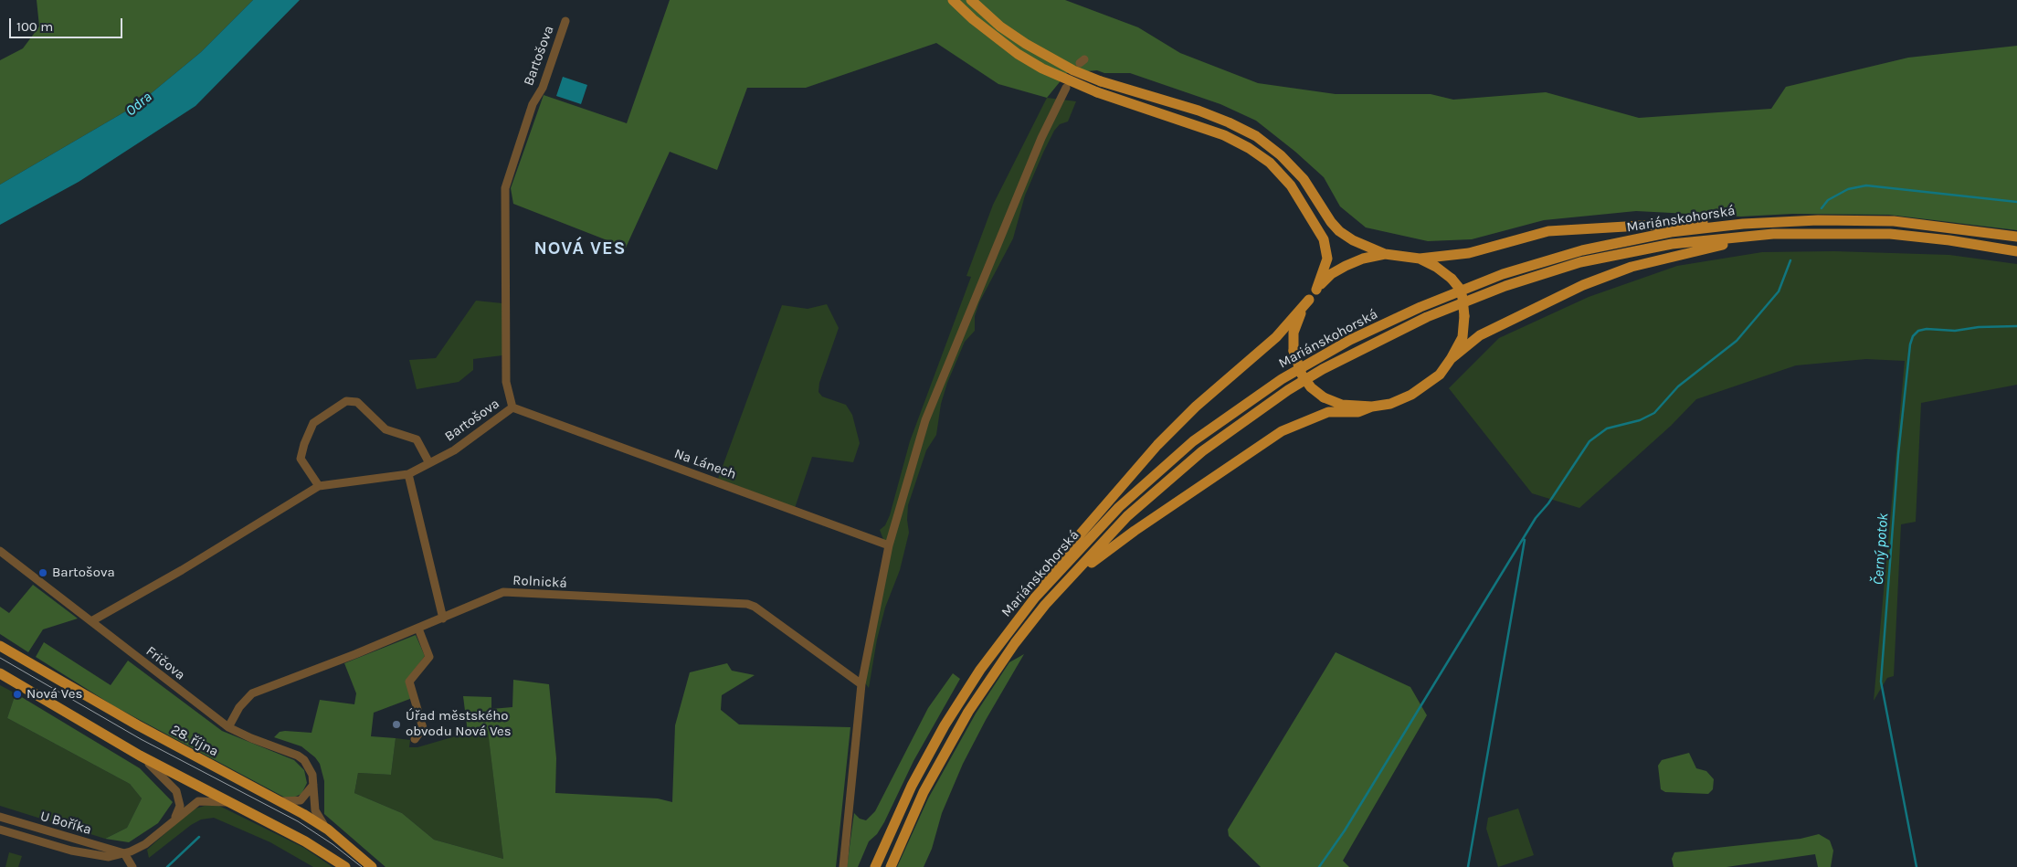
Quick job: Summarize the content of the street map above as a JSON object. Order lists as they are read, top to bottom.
{
  "streets": {
    "main road": ["Mariánskohorská", "28. října"],
    "street": [
      "Bartošova",
      "Na Lánech",
      "Rolnická",
      "Fričova",
      "U Boříka"
    ]
  },
  "crossings": [
    ["Bartošova", "Na Lánech"],
    ["Bartošova", "Fričova"],
    ["Rolnická", "Fričova"],
    ["Fričova", "28. října"]
  ],
  "districts": ["NOVÁ VES"],
  "water": ["Odra", "Černý potok"],
  "places": ["Bartošova", "Nová Ves", "Úřad městského obvodu Nová Ves"],
  "scale_bar": "100 m"
}
